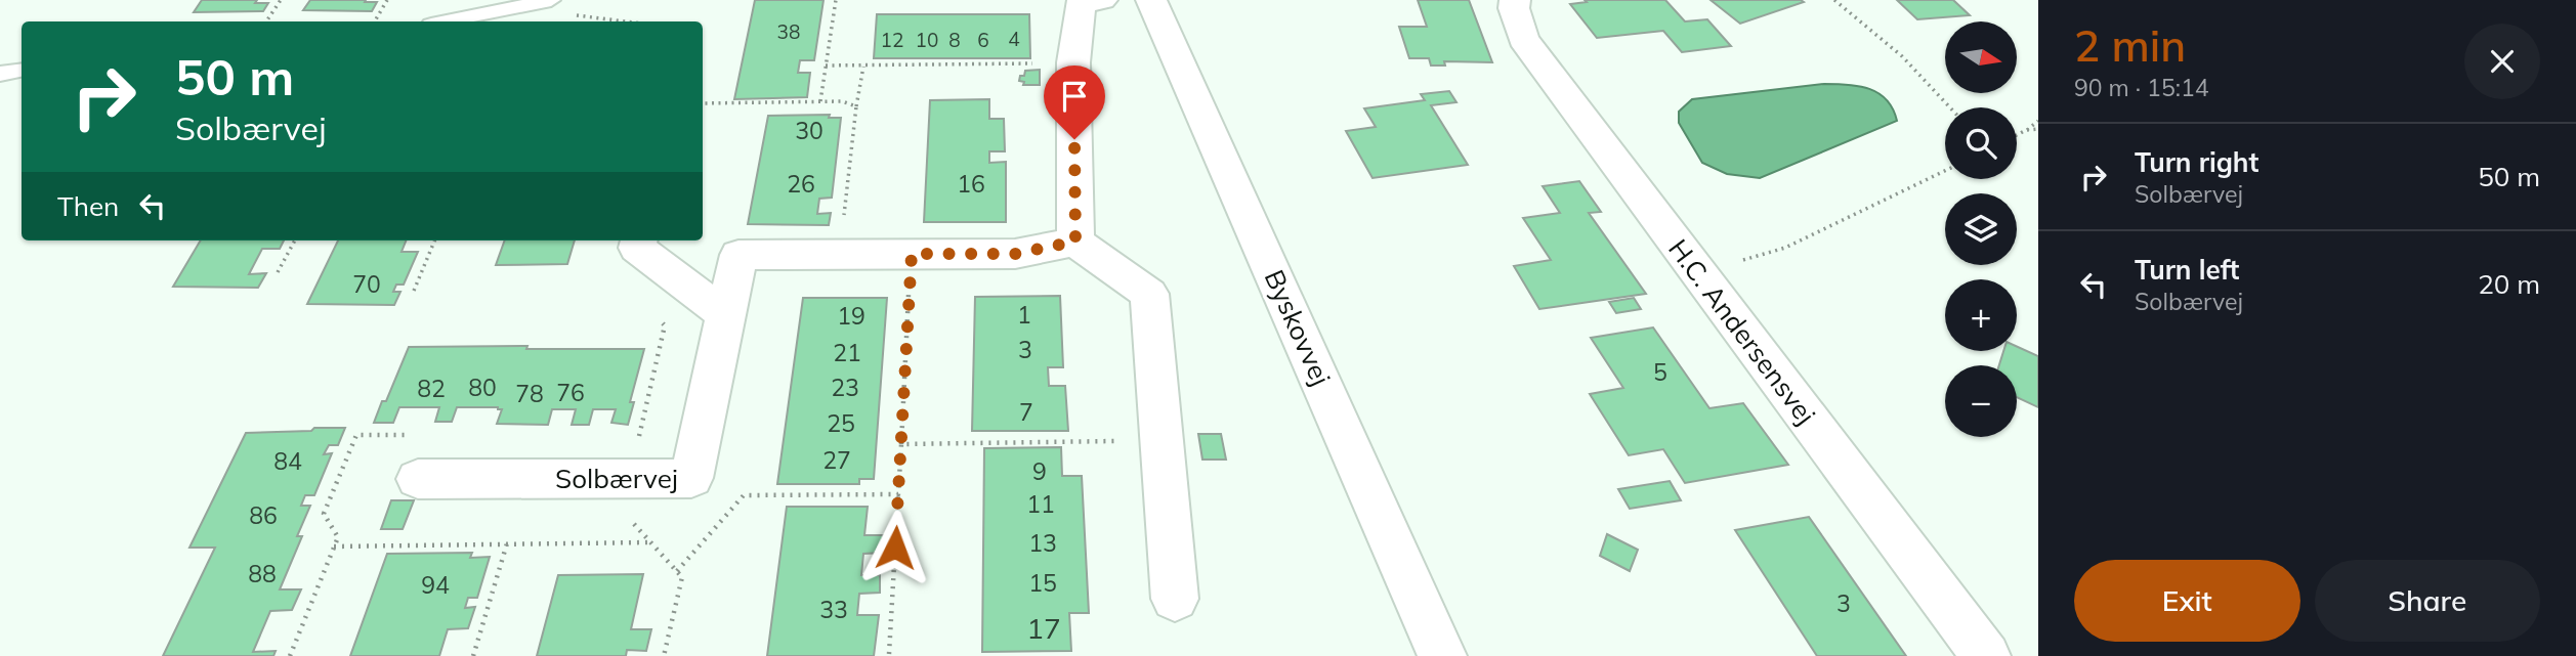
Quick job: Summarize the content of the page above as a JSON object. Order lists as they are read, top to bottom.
{
  "streets": {
    "street": ["Byskovvej", "H.C. Andersensvej", "Solbærvej"]
  },
  "house_numbers": [
    "38",
    "4",
    "12",
    "10",
    "8",
    "6",
    "30",
    "26",
    "16",
    "70",
    "1",
    "19",
    "3",
    "21",
    "5",
    "80",
    "23",
    "82",
    "76",
    "78",
    "7",
    "25",
    "27",
    "84",
    "9",
    "11",
    "86",
    "13",
    "88",
    "15",
    "94",
    "3",
    "33",
    "17"
  ],
  "north": "right",
  "page": {
    "heading": ["2 min", "90 m · 15:14"],
    "map_buttons": ["+", "−"],
    "turn": ["50 m", "Solbærvej"],
    "list": [
      {
        "name": "Turn right",
        "note": "Solbærvej",
        "value": "50 m"
      },
      {
        "name": "Turn left",
        "note": "Solbærvej",
        "value": "20 m"
      }
    ],
    "then": "Then",
    "buttons": ["Exit", "Share"]
  }
}
